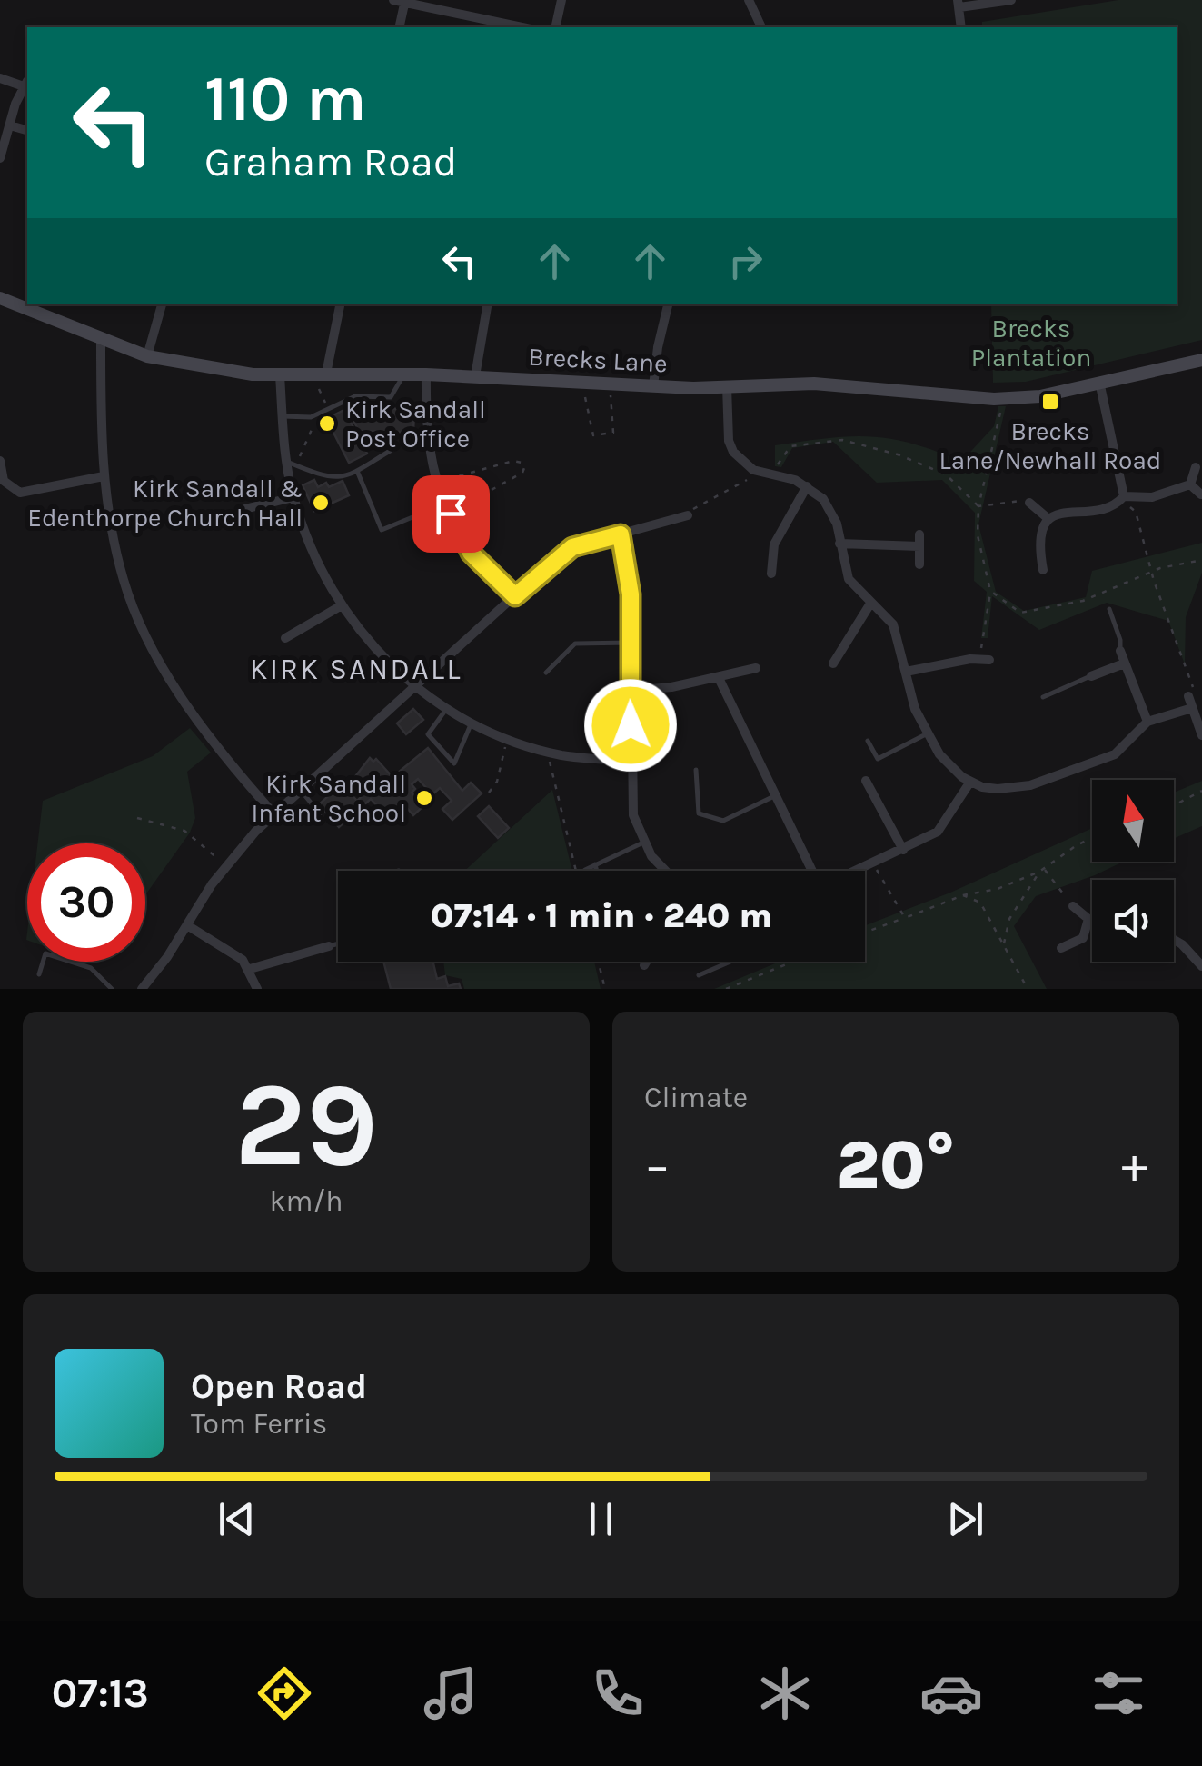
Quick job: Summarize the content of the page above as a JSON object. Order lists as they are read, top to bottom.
{
  "streets": {
    "street": ["Brecks Lane"]
  },
  "districts": ["KIRK SANDALL"],
  "parks": ["Brecks Plantation"],
  "places": {
    "transit": ["Brecks Lane/Newhall Road"],
    "other": ["Kirk Sandall Post Office", "Kirk Sandall & Edenthorpe Church Hall", "Kirk Sandall Infant School"]
  },
  "north": "top",
  "page": {
    "turn": ["110 m", "Graham Road"],
    "limit": "30",
    "trip": "07:14 · 1 min · 240 m",
    "tile": [
      ["29", "km/h"],
      "Climate"
    ],
    "heat": ["−", "20°", "+"],
    "song": ["Open Road", "Tom Ferris"],
    "tabs": "07:13"
  }
}
